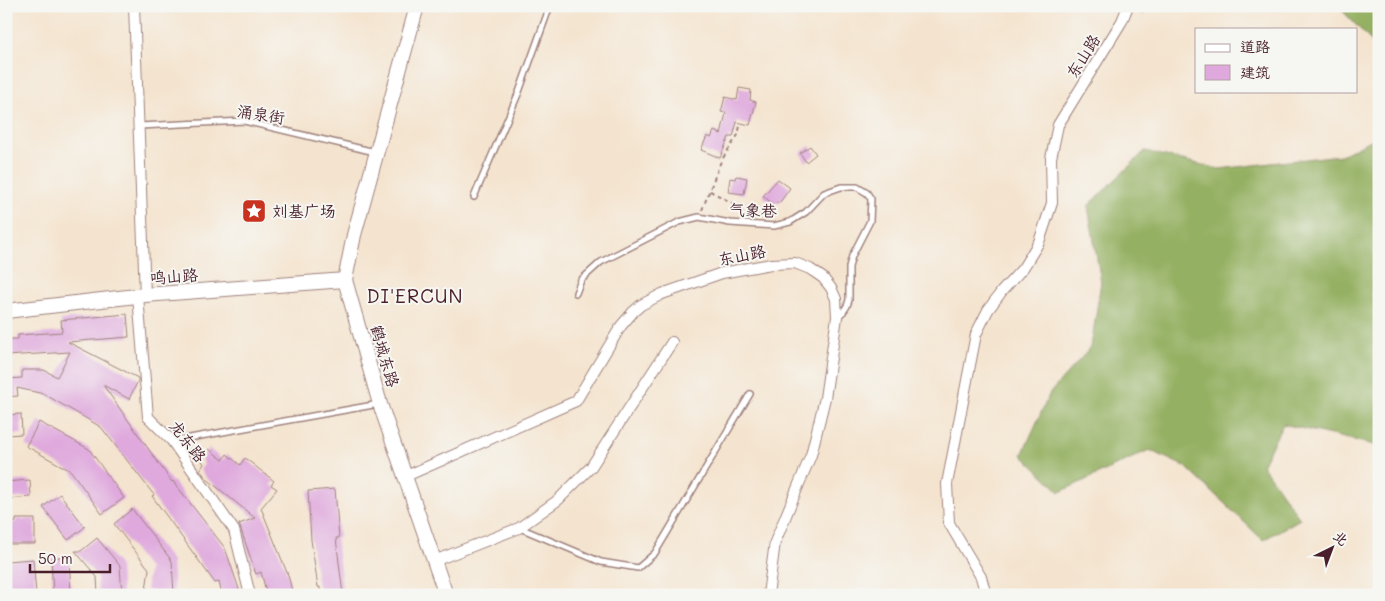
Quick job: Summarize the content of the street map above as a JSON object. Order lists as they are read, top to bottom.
{
  "streets": {
    "street": [
      "东山路",
      "鸣山路",
      "鹤城东路",
      "龙东路"
    ],
    "lane": ["涌泉街", "气象巷"]
  },
  "crossings": [
    ["东山路", "气象巷"],
    ["东山路", "鹤城东路"],
    ["涌泉街", "鹤城东路"],
    ["涌泉街", "龙东路"],
    ["鸣山路", "鹤城东路"],
    ["鸣山路", "龙东路"]
  ],
  "districts": ["DI'ERCUN"],
  "places": {
    "place": ["刘基广场"]
  },
  "legend": ["道路", "建筑"],
  "scale_bar": "50 m",
  "north": "top right"
}
